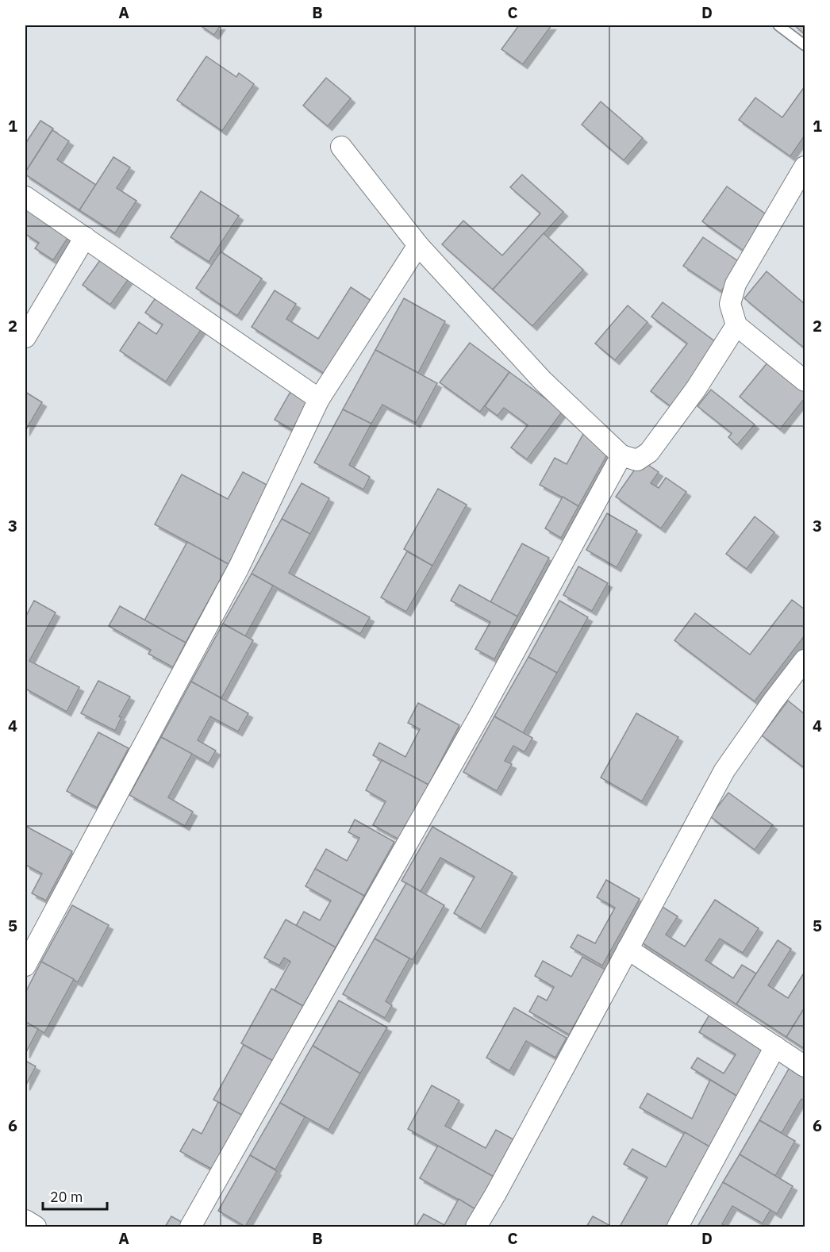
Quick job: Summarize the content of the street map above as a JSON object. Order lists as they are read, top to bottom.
{
  "scale_bar": "20 m",
  "grid": {
    "columns": [
      "A",
      "B",
      "C",
      "D"
    ],
    "rows": [
      "1",
      "2",
      "3",
      "4",
      "5",
      "6"
    ]
  }
}
